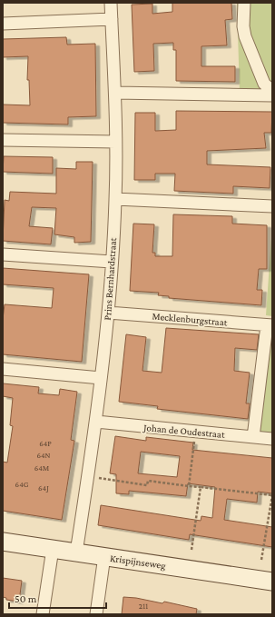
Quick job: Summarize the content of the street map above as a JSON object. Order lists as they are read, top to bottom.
{
  "streets": {
    "street": [
      "Prins Bernhardstraat",
      "Mecklenburgstraat",
      "Johan de Oudestraat",
      "Krispijnseweg"
    ]
  },
  "crossings": [
    ["Prins Bernhardstraat", "Mecklenburgstraat"],
    ["Prins Bernhardstraat", "Johan de Oudestraat"],
    ["Prins Bernhardstraat", "Krispijnseweg"]
  ],
  "house_numbers": [
    "64P",
    "64N",
    "64M",
    "64G",
    "64J",
    "211"
  ],
  "scale_bar": "50 m"
}
